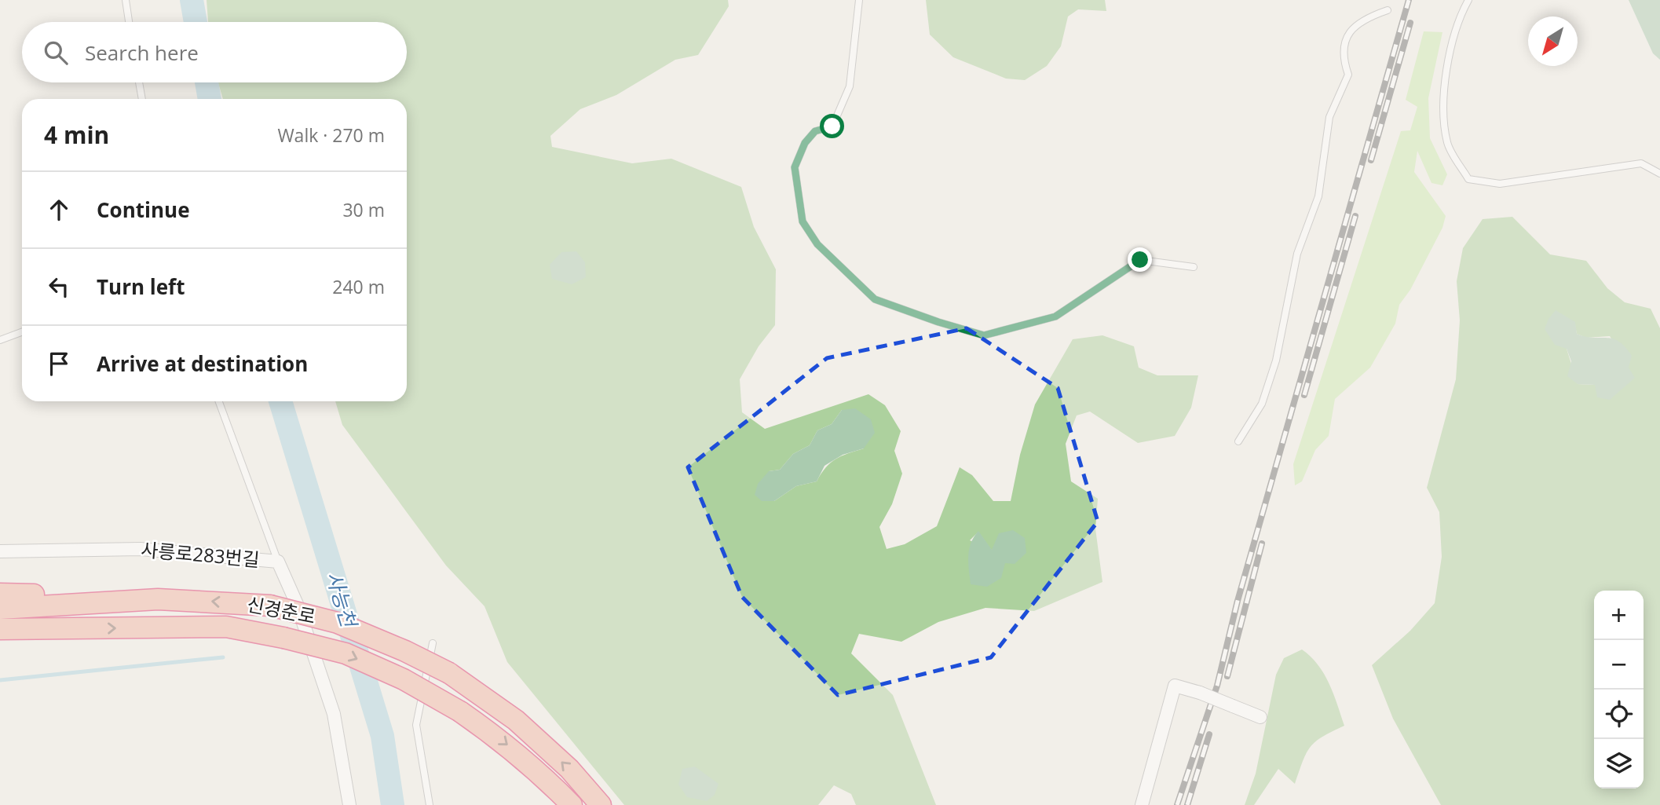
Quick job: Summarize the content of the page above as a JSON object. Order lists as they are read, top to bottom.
{
  "streets": {
    "highway": ["신경춘로"],
    "street": ["사릉로283번길"]
  },
  "water": ["사능천"],
  "north": "bottom left",
  "page": {
    "search": "Search here",
    "heading": ["4 min", "Walk · 270 m"],
    "list": [
      ["Continue", "30 m"],
      ["Turn left", "240 m"],
      "Arrive at destination"
    ],
    "map_buttons": ["+", "−"]
  }
}
